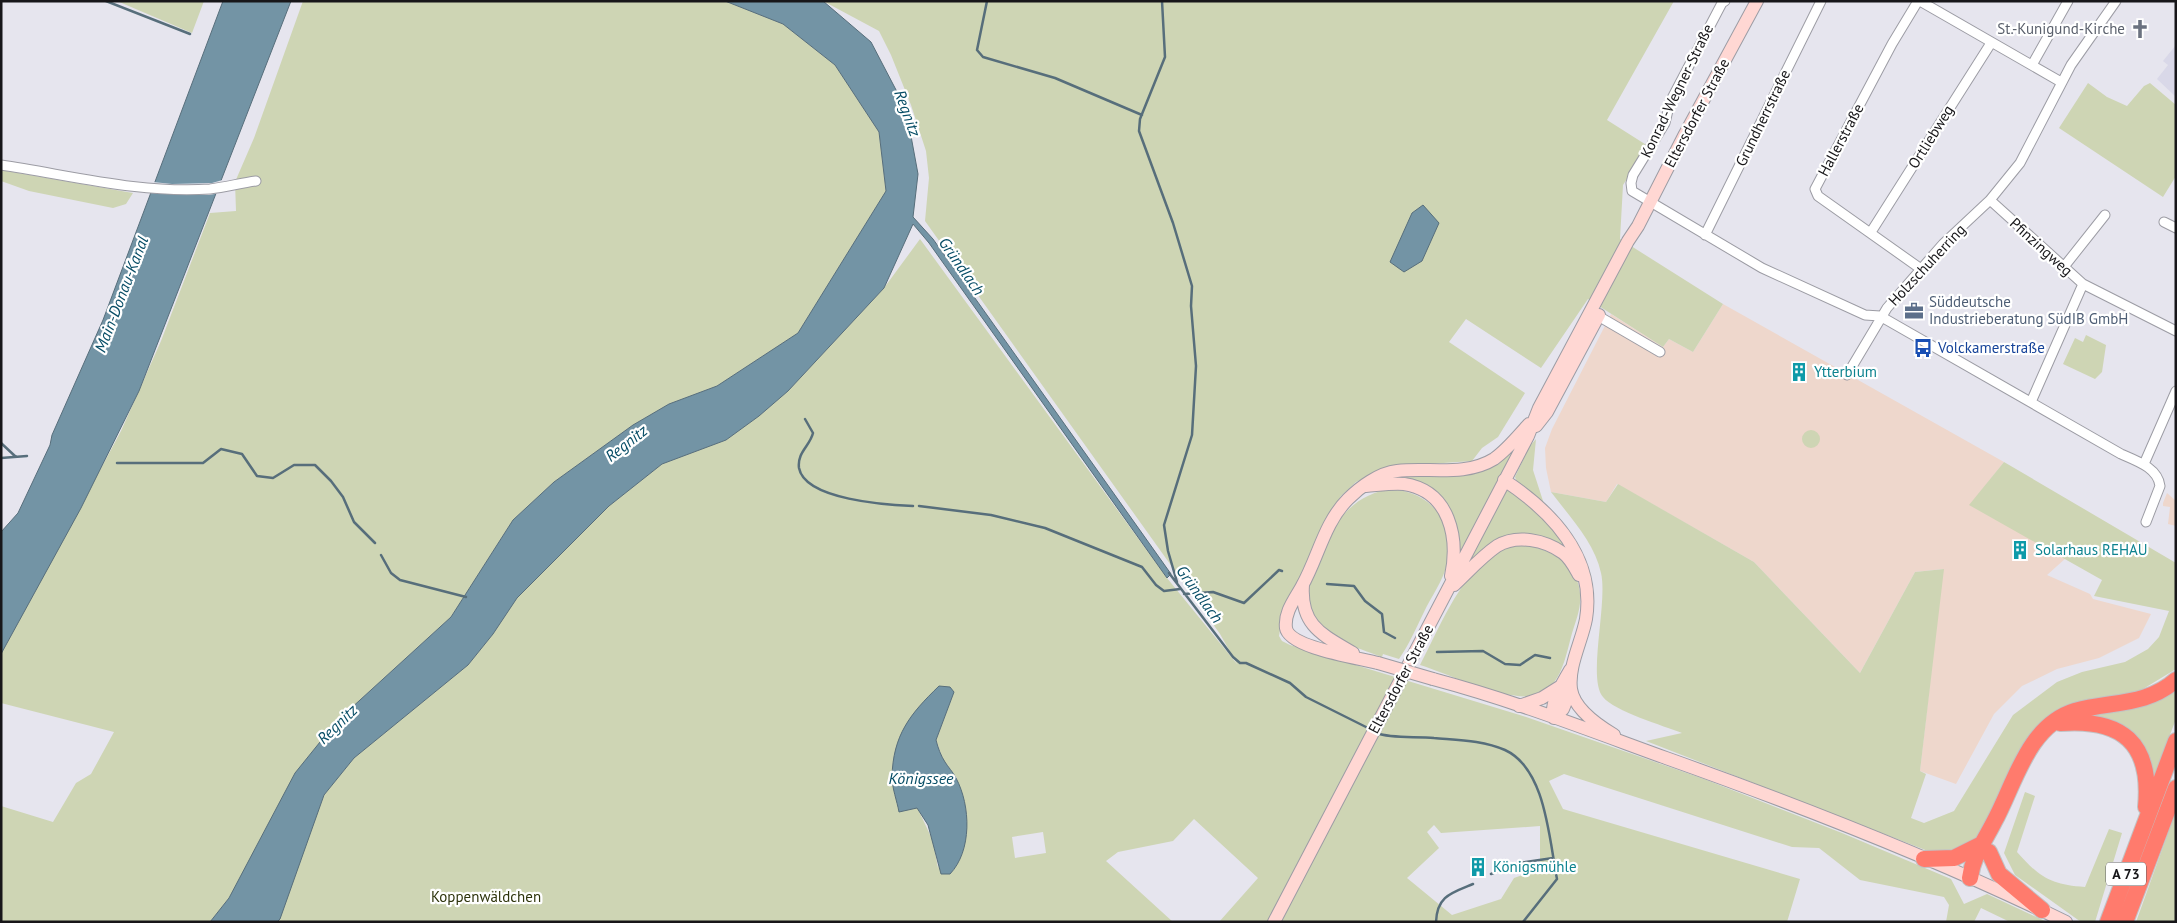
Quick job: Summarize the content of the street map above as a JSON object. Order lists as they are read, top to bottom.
{
  "streets": {
    "highway": ["A 73"],
    "main road": ["Eltersdorfer Straße"],
    "street": [
      "Konrad-Wegner-Straße",
      "Grundherrstraße",
      "Ortliebweg",
      "Hallerstraße",
      "Pfinzingweg",
      "Holzschuherring"
    ]
  },
  "crossings": [
    ["Konrad-Wegner-Straße", "Eltersdorfer Straße"],
    ["Konrad-Wegner-Straße", "Holzschuherring"],
    ["Eltersdorfer Straße", "Holzschuherring"],
    ["Grundherrstraße", "Holzschuherring"],
    ["Ortliebweg", "Hallerstraße"],
    ["Hallerstraße", "Holzschuherring"],
    ["Pfinzingweg", "Holzschuherring"]
  ],
  "water": [
    "Regnitz",
    "Gründlach",
    "Main-Donau-Kanal",
    "Königssee"
  ],
  "parks": ["Koppenwäldchen"],
  "places": {
    "church": ["St.-Kunigund-Kirche"],
    "office": ["Süddeutsche Industrieberatung SüdIB GmbH"],
    "bus stop": ["Volckamerstraße"],
    "building": ["Ytterbium", "Solarhaus REHAU", "Königsmühle"]
  }
}
